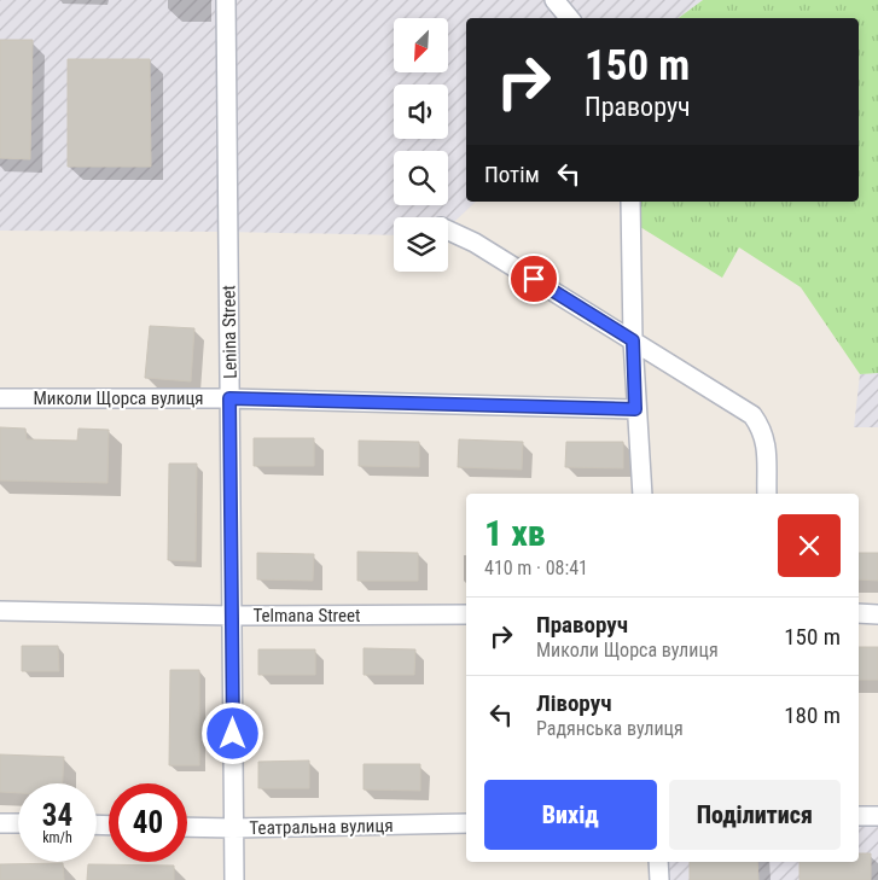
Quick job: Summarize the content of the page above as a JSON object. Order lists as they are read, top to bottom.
{
  "streets": {
    "street": [
      "Lenina Street",
      "Миколи Щорса вулиця",
      "Telmana Street",
      "Театральна вулиця"
    ]
  },
  "crossings": [
    ["Lenina Street", "Миколи Щорса вулиця"],
    ["Lenina Street", "Telmana Street"],
    ["Lenina Street", "Театральна вулиця"]
  ],
  "north": "bottom left",
  "page": {
    "turn": ["150 m", "Праворуч"],
    "then": "Потім",
    "heading": ["1 хв", "410 m · 08:41"],
    "list": [
      {
        "name": "Праворуч",
        "note": "Миколи Щорса вулиця",
        "value": "150 m"
      },
      {
        "name": "Ліворуч",
        "note": "Радянська вулиця",
        "value": "180 m"
      }
    ],
    "buttons": ["Вихід", "Поділитися"],
    "speed": "34 km/h",
    "limit": "40"
  }
}
